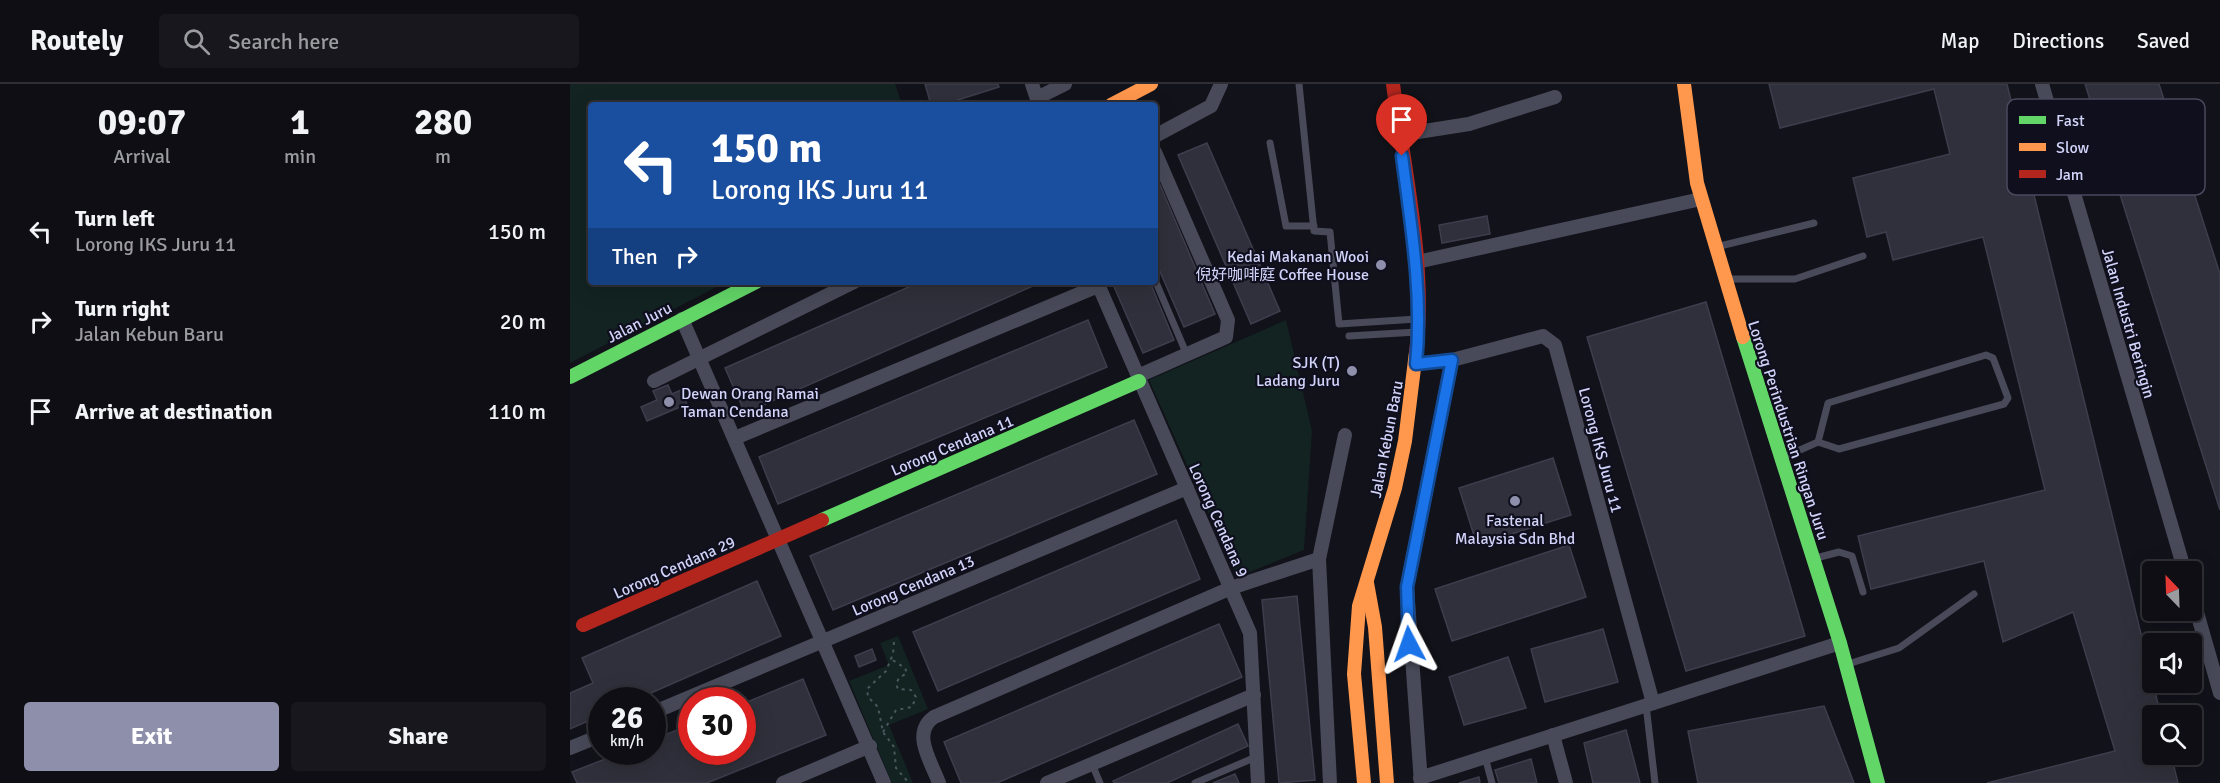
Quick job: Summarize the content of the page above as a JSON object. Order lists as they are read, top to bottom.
{
  "streets": {
    "street": [
      "Jalan Juru",
      "Jalan Industri Beringin",
      "Lorong Perindustrian Ringan Juru",
      "Jalan Kebun Baru",
      "Lorong Cendana 11",
      "Lorong IKS Juru 11",
      "Lorong Cendana 9",
      "Lorong Cendana 29",
      "Lorong Cendana 13"
    ]
  },
  "crossings": [
    ["Jalan Kebun Baru", "Lorong IKS Juru 11"],
    ["Lorong Cendana 11", "Lorong Cendana 9"],
    ["Lorong Cendana 11", "Lorong Cendana 29"],
    ["Lorong Cendana 9", "Lorong Cendana 13"]
  ],
  "places": [
    "Kedai Makanan Wooi 倪好咖啡庭 Coffee House",
    "SJK (T) Ladang Juru",
    "Dewan Orang Ramai Taman Cendana",
    "Fastenal Malaysia Sdn Bhd"
  ],
  "legend": ["Fast", "Slow", "Jam"],
  "north": "top left",
  "page": {
    "header": "Routely",
    "search": "Search here",
    "nav": ["Map", "Directions", "Saved"],
    "eta": [
      "09:07",
      "Arrival",
      "1",
      "min",
      "280",
      "m"
    ],
    "turn": ["150 m", "Lorong IKS Juru 11"],
    "list": [
      {
        "name": "Turn left",
        "note": "Lorong IKS Juru 11",
        "value": "150 m"
      },
      {
        "name": "Turn right",
        "note": "Jalan Kebun Baru",
        "value": "20 m"
      },
      {
        "name": "Arrive at destination",
        "value": "110 m"
      }
    ],
    "then": "Then",
    "speed": "26 km/h",
    "limit": "30",
    "buttons": ["Exit", "Share"]
  }
}
